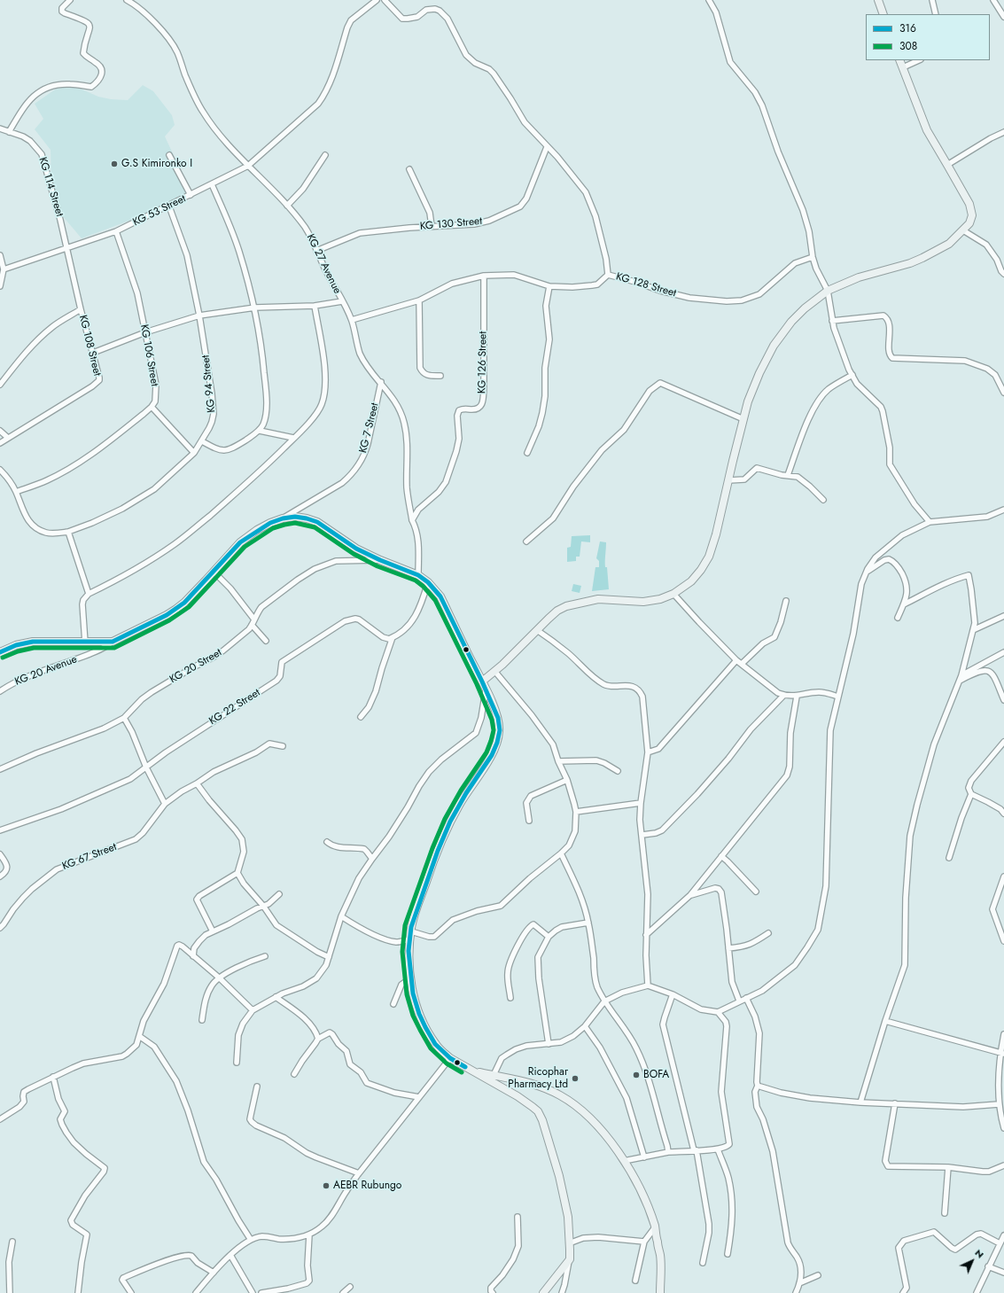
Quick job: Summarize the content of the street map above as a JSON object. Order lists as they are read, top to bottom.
{
  "streets": {
    "street": [
      "KG 114 Street",
      "KG 53 Street",
      "KG 130 Street",
      "KG 27 Avenue",
      "KG 128 Street",
      "KG 108 Street",
      "KG 106 Street",
      "KG 126 Street",
      "KG 94 Street",
      "KG 7 Street",
      "KG 20 Street",
      "KG 20 Avenue",
      "KG 22 Street",
      "KG 67 Street"
    ]
  },
  "crossings": [
    ["KG 114 Street", "KG 53 Street"],
    ["KG 114 Street", "KG 108 Street"],
    ["KG 53 Street", "KG 27 Avenue"],
    ["KG 53 Street", "KG 108 Street"],
    ["KG 53 Street", "KG 106 Street"],
    ["KG 53 Street", "KG 94 Street"],
    ["KG 130 Street", "KG 27 Avenue"],
    ["KG 27 Avenue", "KG 128 Street"],
    ["KG 27 Avenue", "KG 126 Street"],
    ["KG 27 Avenue", "KG 7 Street"],
    ["KG 128 Street", "KG 126 Street"]
  ],
  "places": [
    "G.S Kimironko I",
    "BOFA",
    "Ricophar Pharmacy Ltd",
    "AEBR Rubungo"
  ],
  "lines": ["transit line 316", "transit line 308"],
  "legend": ["316", "308"],
  "north": "top right"
}
